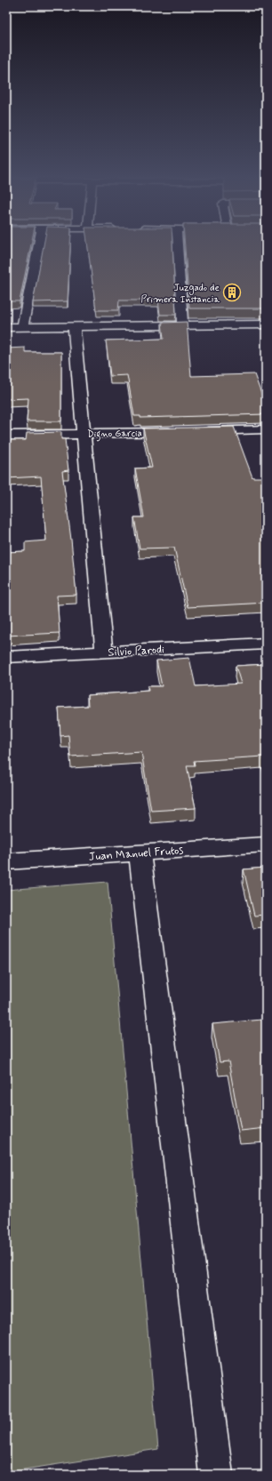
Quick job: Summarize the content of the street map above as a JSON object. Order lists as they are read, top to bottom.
{
  "streets": {
    "street": ["Digno Garcia", "Silvio Parodi", "Juan Manuel Frutos"]
  },
  "places": {
    "building": ["Juzgado de Primera Instancia"]
  }
}
